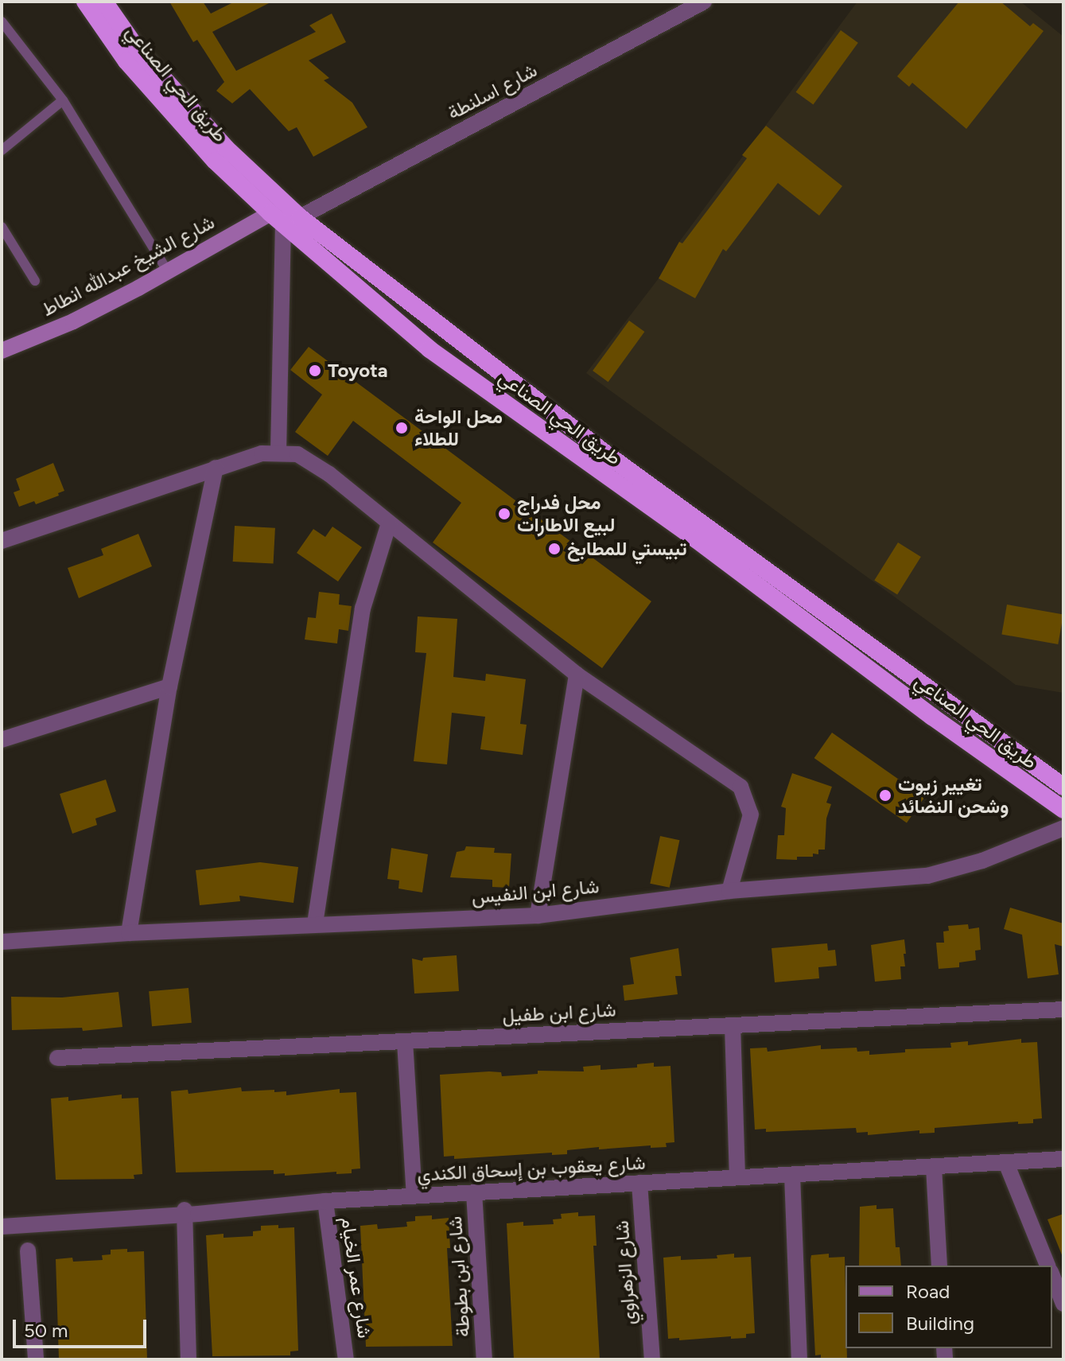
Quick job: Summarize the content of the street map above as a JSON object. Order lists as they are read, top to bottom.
{
  "streets": {
    "highway": ["طريق الحي الصناعي"],
    "main road": ["شارع الشيخ عبدالله انطاط"],
    "street": [
      "شارع اسلنطة",
      "شارع ابن النفيس",
      "شارع ابن طفيل",
      "شارع يعقوب بن إسحاق الكندي",
      "شارع الزهراوي",
      "شارع ابن بطوطة",
      "شارع عمر الخيام"
    ]
  },
  "crossings": [
    ["طريق الحي الصناعي", "شارع اسلنطة"],
    ["طريق الحي الصناعي", "شارع الشيخ عبدالله انطاط"],
    ["شارع اسلنطة", "شارع الشيخ عبدالله انطاط"],
    ["شارع يعقوب بن إسحاق الكندي", "شارع الزهراوي"],
    ["شارع يعقوب بن إسحاق الكندي", "شارع ابن بطوطة"],
    ["شارع يعقوب بن إسحاق الكندي", "شارع عمر الخيام"]
  ],
  "places": [
    "Toyota",
    "محل الواحة للطلاء",
    "محل فدراج لبيع الاطارات",
    "تبيستي للمطابخ",
    "تغيير زيوت وشحن النضائد"
  ],
  "legend": ["Road", "Building"],
  "scale_bar": "50 m"
}
